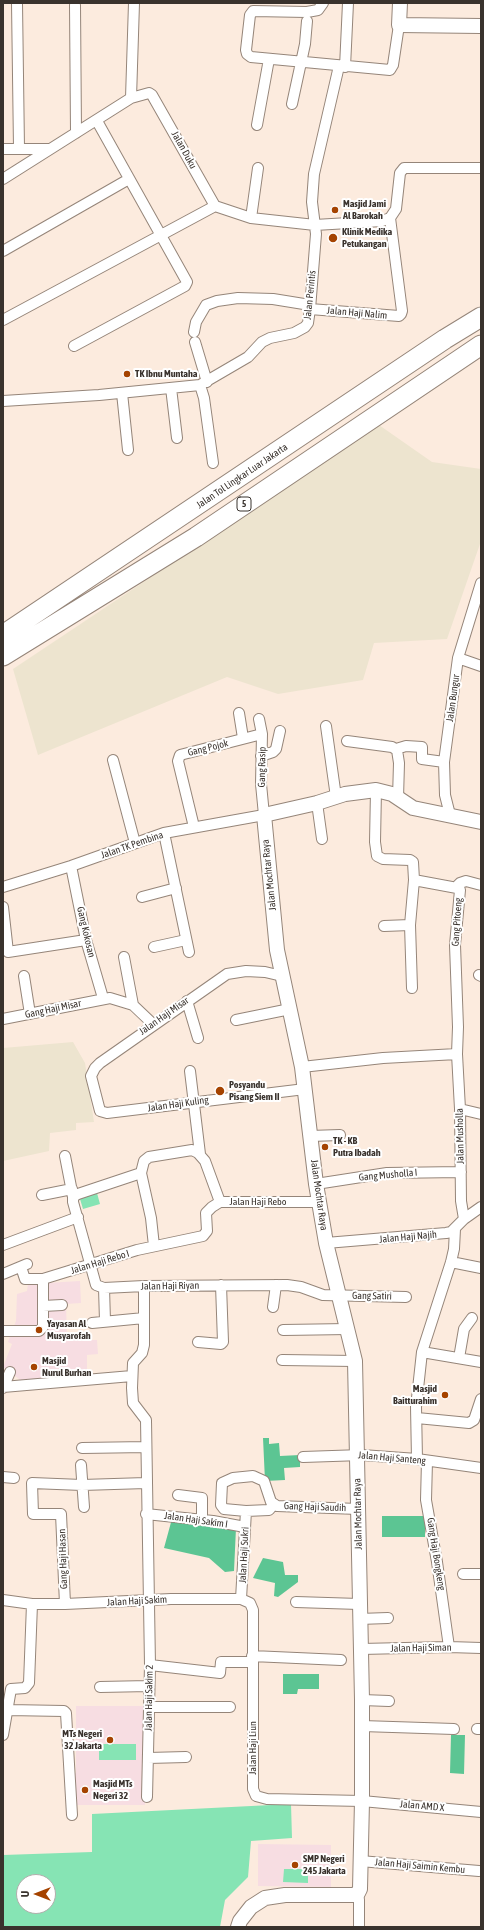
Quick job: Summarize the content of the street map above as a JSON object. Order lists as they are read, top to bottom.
{
  "streets": {
    "highway": ["Jalan Tol Lingkar Luar Jakarta", "5"],
    "street": [
      "Jalan Duku",
      "Jalan Perintis",
      "Jalan Haji Nalim",
      "Jalan Bungur",
      "Gang Pojok",
      "Gang Rasip",
      "Jalan TK Pembina",
      "Jalan Mochtar Raya",
      "Gang Pitoeng",
      "Gang Kokosan",
      "Gang Haji Misar",
      "Jalan Haji Misar",
      "Jalan Haji Kuling",
      "Jalan Musholla",
      "Gang Musholla I",
      "Jalan Haji Rebo",
      "Jalan Haji Najih",
      "Jalan Haji Rebo I",
      "Jalan Haji Riyan",
      "Gang Satiri",
      "Jalan Haji Santeng",
      "Gang Haji Saudih",
      "Jalan Haji Sakim I",
      "Gang Haji Bongkeng",
      "Jalan Haji Sukri",
      "Gang Haji Hasan",
      "Jalan Haji Sakim",
      "Jalan Haji Siman",
      "Jalan Haji Sakim 2",
      "Jalan Haji Liun",
      "Jalan AMD X",
      "Jalan Haji Saimin Kembu"
    ]
  },
  "crossings": [
    ["Jalan Perintis", "Jalan Haji Nalim"],
    ["Gang Pojok", "Gang Rasip"],
    ["Gang Pojok", "Jalan TK Pembina"],
    ["Gang Rasip", "Jalan TK Pembina"],
    ["Gang Rasip", "Jalan Mochtar Raya"],
    ["Jalan TK Pembina", "Jalan Mochtar Raya"],
    ["Jalan TK Pembina", "Gang Kokosan"],
    ["Jalan Mochtar Raya", "Jalan Haji Misar"],
    ["Jalan Mochtar Raya", "Jalan Haji Kuling"],
    ["Jalan Mochtar Raya", "Gang Musholla I"],
    ["Jalan Mochtar Raya", "Jalan Haji Rebo"],
    ["Jalan Mochtar Raya", "Jalan Haji Najih"],
    ["Jalan Mochtar Raya", "Jalan Haji Riyan"],
    ["Jalan Mochtar Raya", "Gang Satiri"],
    ["Jalan Mochtar Raya", "Jalan Haji Santeng"],
    ["Jalan Mochtar Raya", "Gang Haji Saudih"],
    ["Jalan Mochtar Raya", "Jalan Haji Siman"],
    ["Jalan Mochtar Raya", "Jalan Haji Liun"],
    ["Jalan Mochtar Raya", "Jalan AMD X"],
    ["Jalan Mochtar Raya", "Jalan Haji Saimin Kembu"],
    ["Gang Pitoeng", "Jalan Musholla"],
    ["Gang Kokosan", "Gang Haji Misar"],
    ["Jalan Haji Misar", "Jalan Haji Kuling"],
    ["Jalan Musholla", "Gang Musholla I"],
    ["Jalan Haji Rebo", "Jalan Haji Rebo I"],
    ["Jalan Haji Najih", "Gang Haji Bongkeng"],
    ["Jalan Haji Riyan", "Gang Satiri"],
    ["Jalan Haji Riyan", "Jalan Haji Sakim 2"],
    ["Jalan Haji Santeng", "Gang Haji Bongkeng"],
    ["Gang Haji Saudih", "Jalan Haji Sukri"],
    ["Jalan Haji Sakim I", "Jalan Haji Sukri"],
    ["Jalan Haji Sakim I", "Jalan Haji Sakim 2"],
    ["Gang Haji Bongkeng", "Jalan Haji Siman"],
    ["Jalan Haji Sukri", "Jalan Haji Sakim"],
    ["Jalan Haji Sukri", "Jalan Haji Liun"],
    ["Gang Haji Hasan", "Jalan Haji Sakim"],
    ["Jalan Haji Sakim", "Jalan Haji Sakim 2"],
    ["Jalan Haji Sakim", "Jalan Haji Liun"],
    ["Jalan Haji Liun", "Jalan AMD X"]
  ],
  "places": [
    "Masjid Jami Al Barokah",
    "Klinik Medika Petukangan",
    "TK Ibnu Muntaha",
    "Posyandu Pisang Siem II",
    "TK - KB Putra Ibadah",
    "Yayasan Al Musyarofah",
    "Masjid Nurul Burhan",
    "Masjid Baitturahim",
    "MTs Negeri 32 Jakarta",
    "Masjid MTs Negeri 32",
    "SMP Negeri 245 Jakarta"
  ],
  "north": "left"
}
